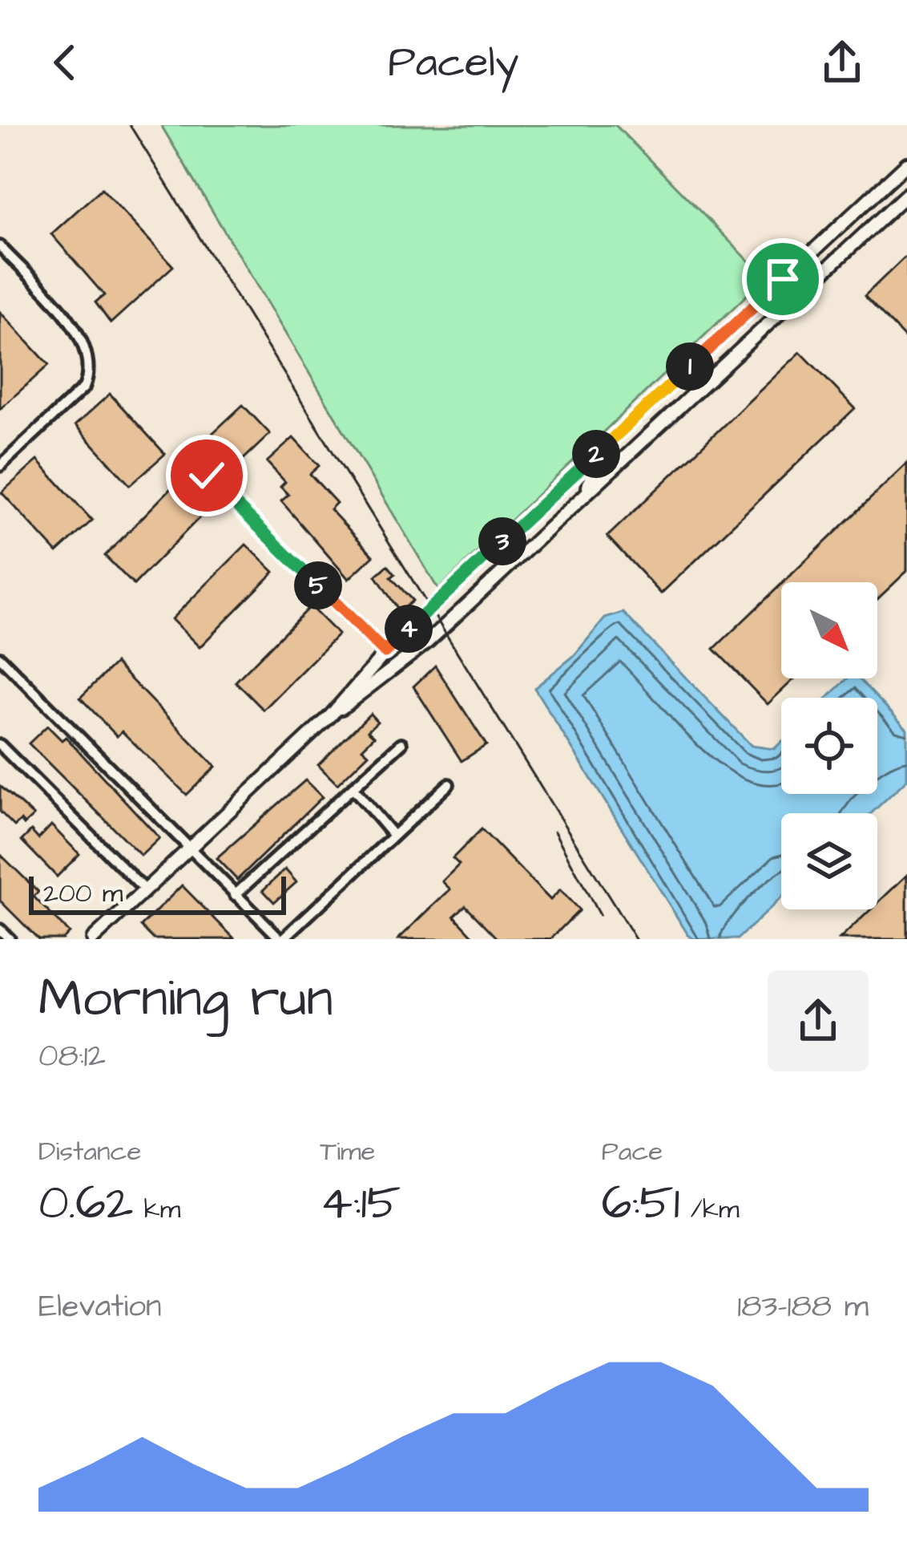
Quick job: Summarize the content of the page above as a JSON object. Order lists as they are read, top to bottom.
{
  "scale_bar": "200 m",
  "north": "bottom right",
  "page": {
    "header": "Pacely",
    "pins": [
      "1",
      "2",
      "3",
      "5",
      "4"
    ],
    "scale": "200 m",
    "heading": ["Morning run", "08:12"],
    "stats": [
      ["Distance", "0.62 km"],
      ["Time", "4:15"],
      ["Pace", "6:51 /km"]
    ],
    "chart": ["Elevation", "183–188 m"]
  }
}
